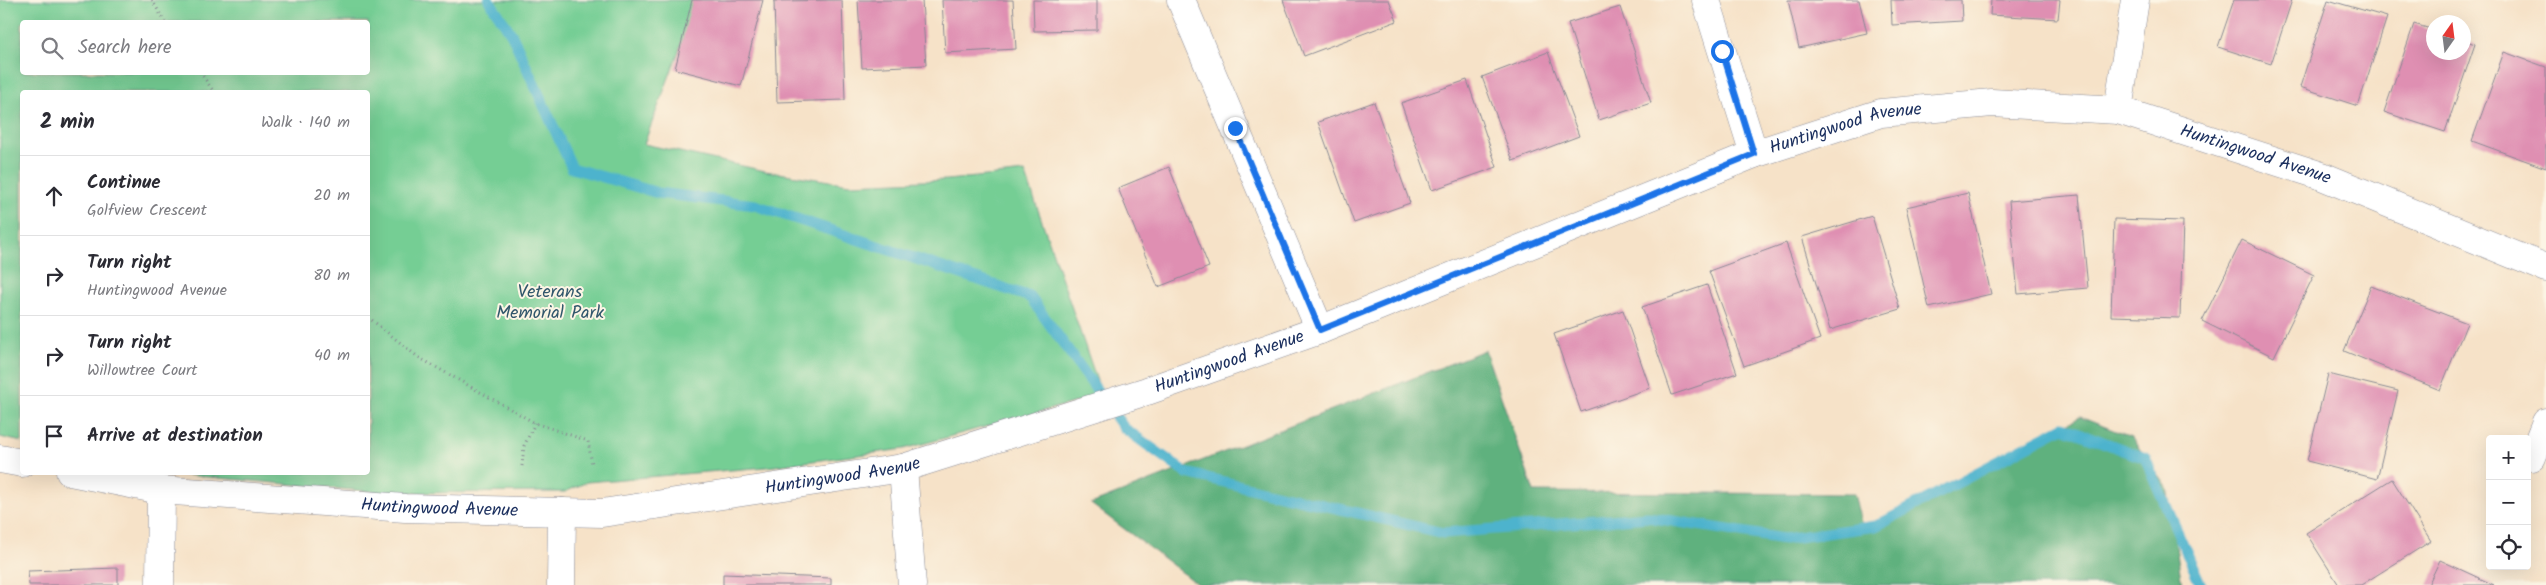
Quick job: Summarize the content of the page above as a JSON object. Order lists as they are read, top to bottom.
{
  "streets": {
    "street": ["Huntingwood Avenue"]
  },
  "parks": ["Veterans Memorial Park"],
  "north": "top",
  "page": {
    "search": "Search here",
    "heading": ["2 min", "Walk · 140 m"],
    "list": [
      ["Continue", "Golfview Crescent", "20 m"],
      ["Turn right", "Huntingwood Avenue", "80 m"],
      ["Turn right", "Willowtree Court", "40 m"],
      "Arrive at destination"
    ],
    "map_buttons": ["+", "−"]
  }
}
